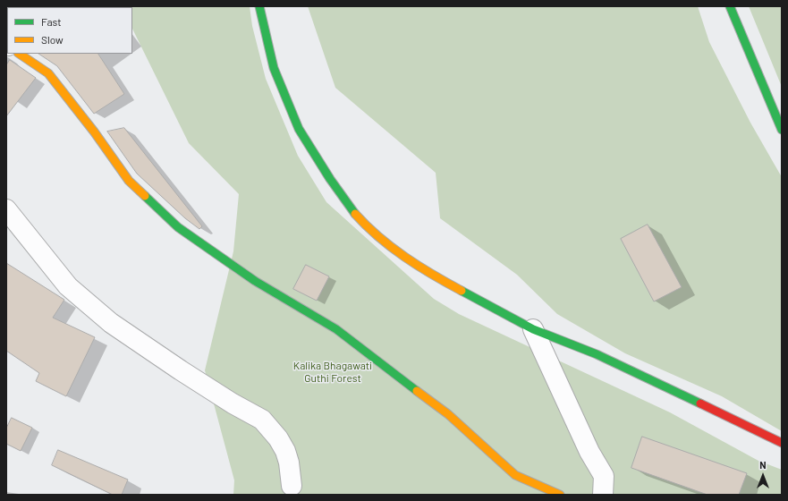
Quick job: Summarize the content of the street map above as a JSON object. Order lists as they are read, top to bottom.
{
  "parks": ["Kalika Bhagawati Guthi Forest"],
  "legend": ["Fast", "Slow"],
  "north": "top"
}
